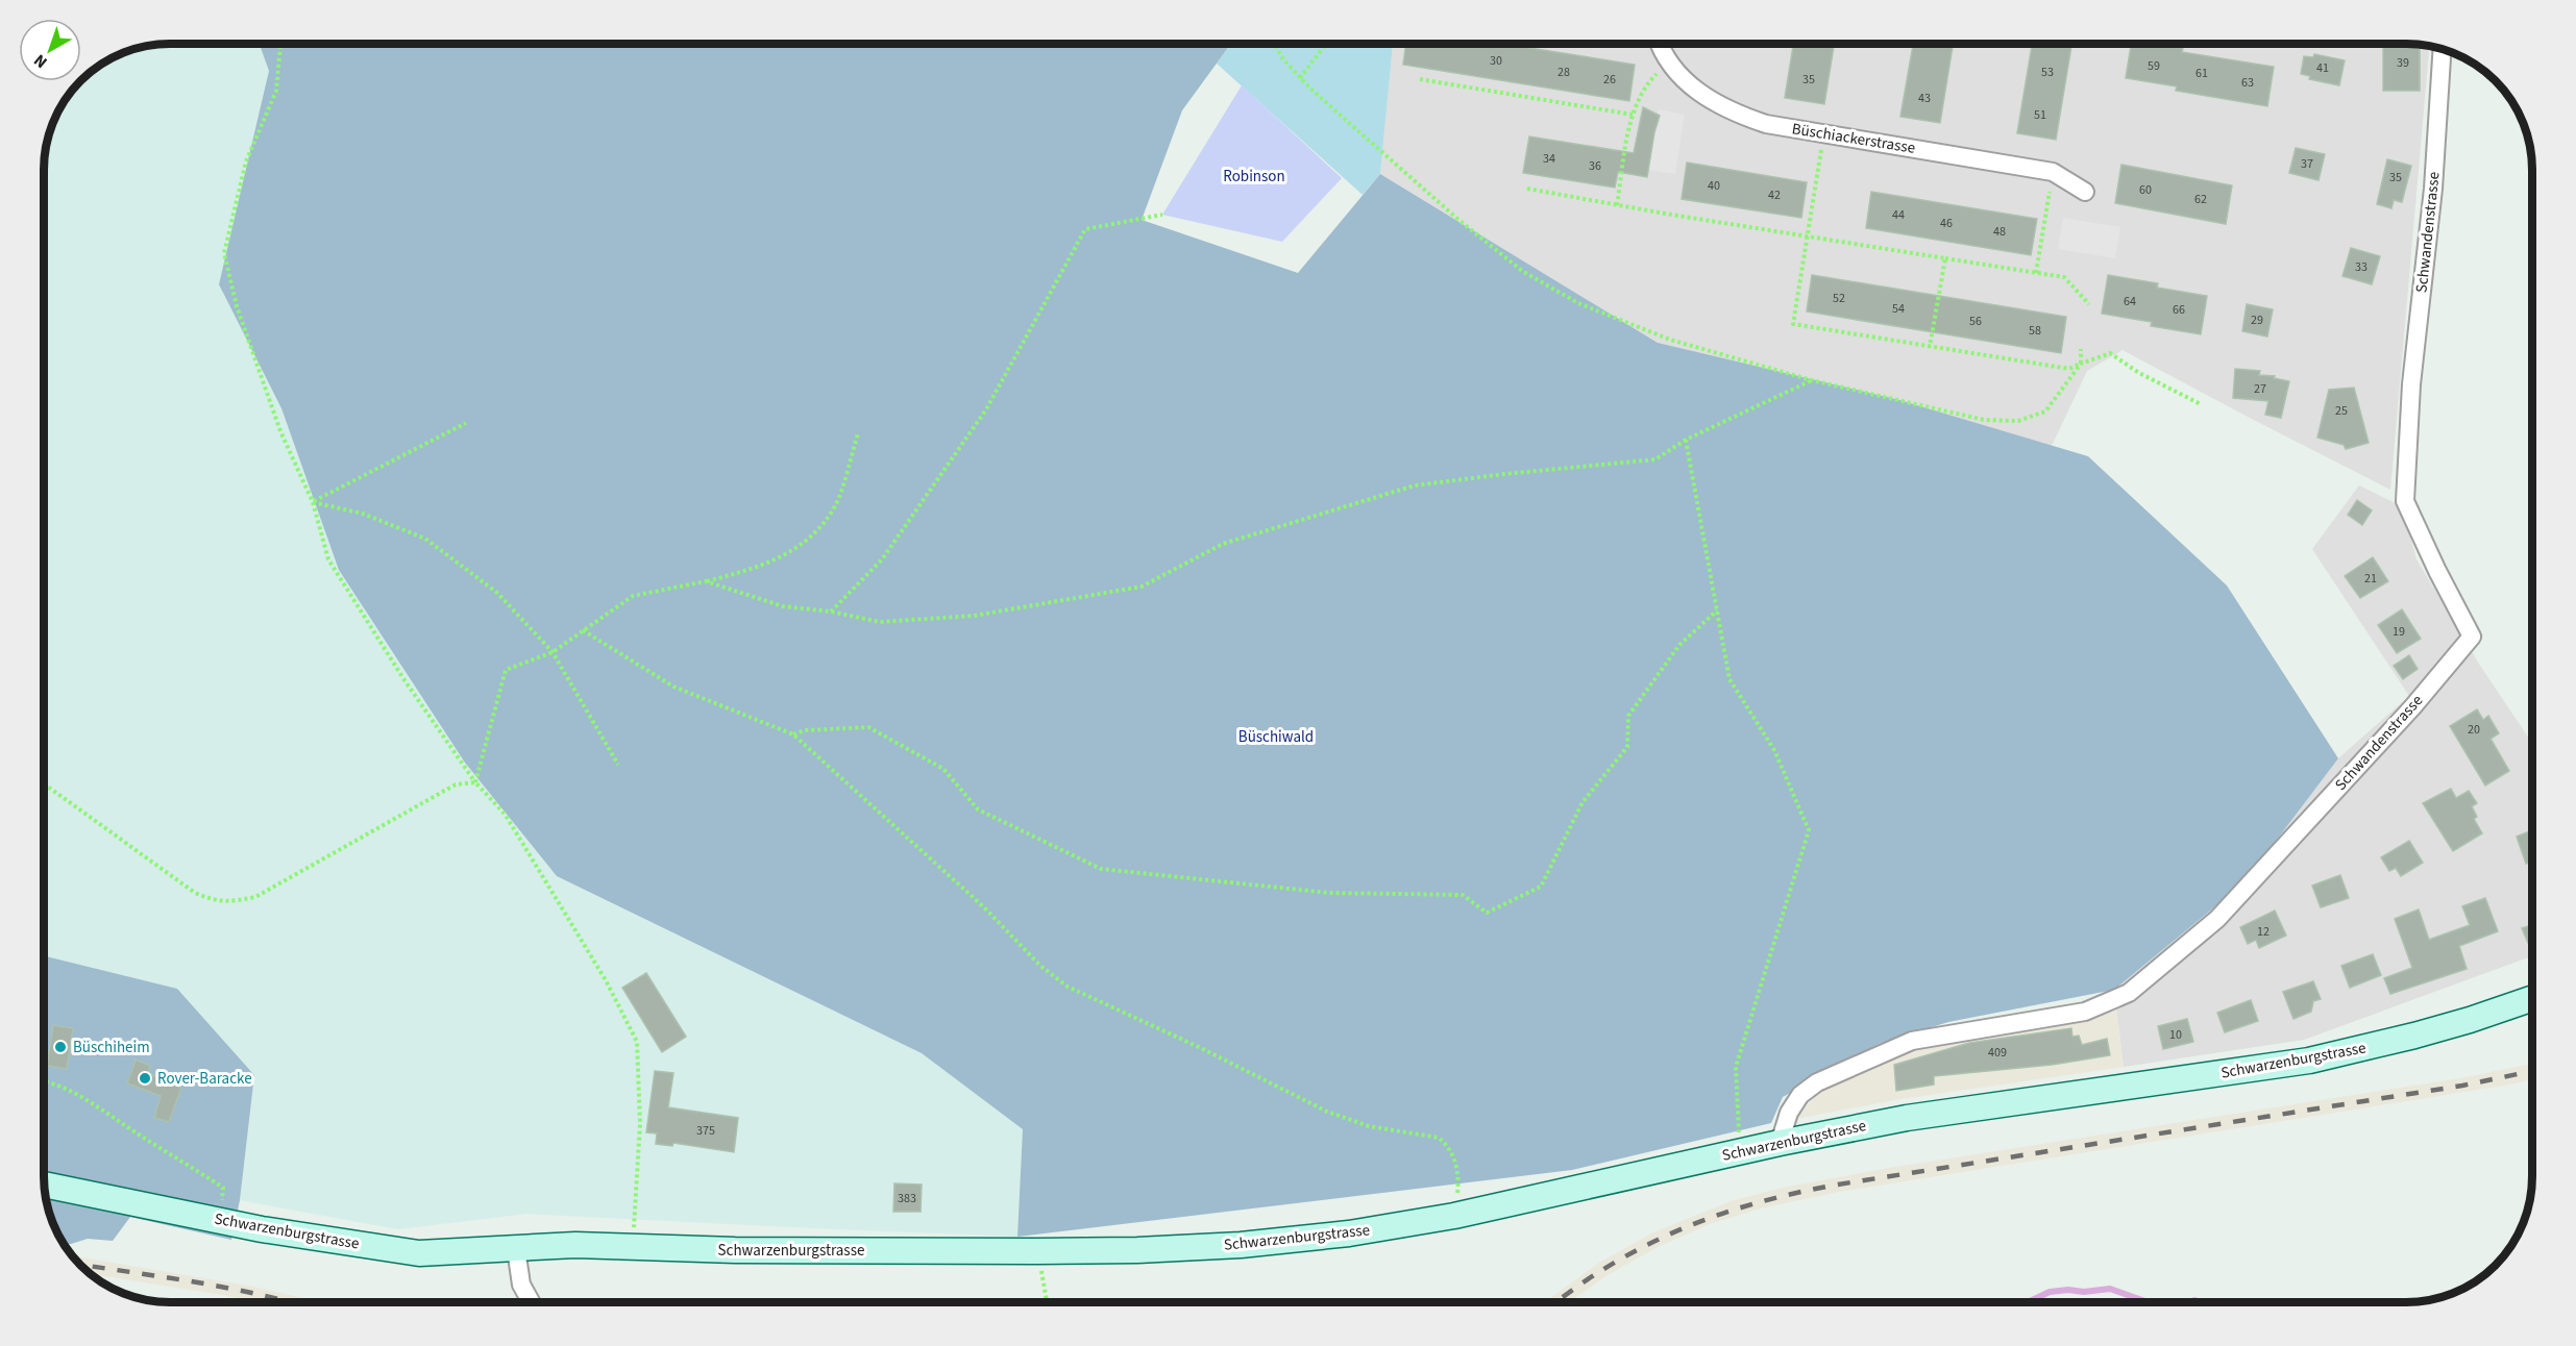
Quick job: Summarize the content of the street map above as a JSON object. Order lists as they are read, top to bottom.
{
  "streets": {
    "main road": ["Schwarzenburgstrasse"],
    "street": ["Büschiackerstrasse", "Schwandenstrasse"]
  },
  "crossings": [
    ["Schwandenstrasse", "Schwarzenburgstrasse"]
  ],
  "parks": ["Robinson", "Büschiwald"],
  "places": ["Büschiheim", "Rover-Baracke"],
  "house_numbers": [
    "30",
    "39",
    "59",
    "41",
    "28",
    "53",
    "61",
    "26",
    "35",
    "63",
    "43",
    "51",
    "34",
    "37",
    "36",
    "35",
    "40",
    "60",
    "42",
    "62",
    "44",
    "46",
    "48",
    "33",
    "52",
    "64",
    "54",
    "66",
    "29",
    "56",
    "58",
    "27",
    "25",
    "21",
    "19",
    "20",
    "12",
    "10",
    "409",
    "375",
    "383"
  ],
  "north": "bottom left"
}
